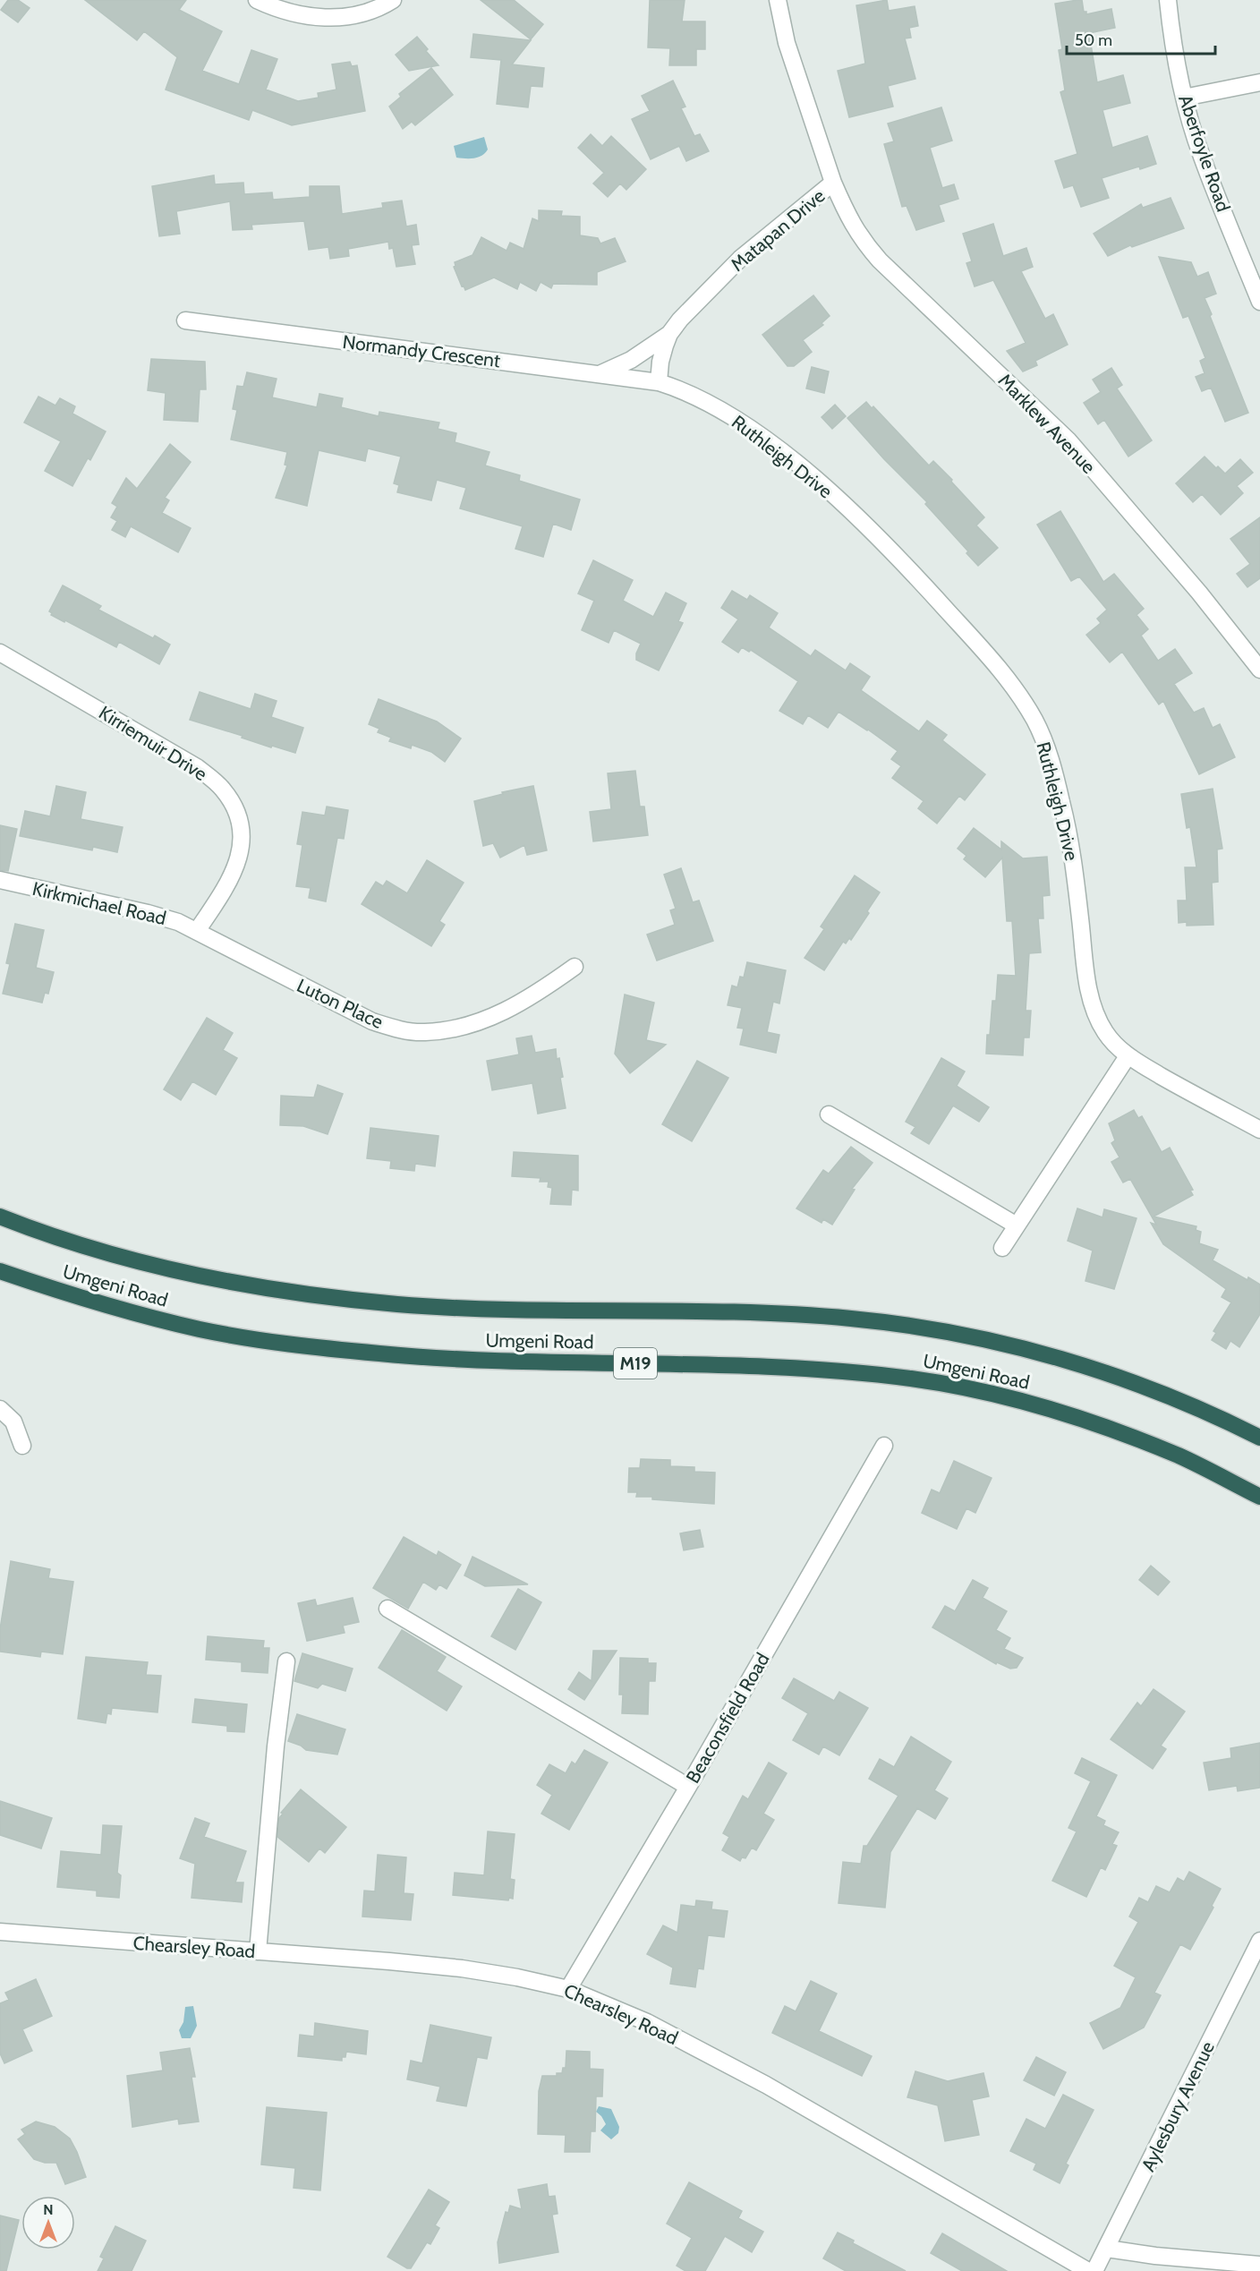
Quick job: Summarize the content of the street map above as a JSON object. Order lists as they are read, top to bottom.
{
  "streets": {
    "highway": ["Umgeni Road", "M19"],
    "street": [
      "Aberfoyle Road",
      "Matapan Drive",
      "Normandy Crescent",
      "Marklew Avenue",
      "Ruthleigh Drive",
      "Kirriemuir Drive",
      "Kirkmichael Road",
      "Luton Place",
      "Beaconsfield Road",
      "Chearsley Road",
      "Aylesbury Avenue"
    ]
  },
  "crossings": [
    ["Matapan Drive", "Normandy Crescent"],
    ["Matapan Drive", "Marklew Avenue"],
    ["Matapan Drive", "Ruthleigh Drive"],
    ["Normandy Crescent", "Ruthleigh Drive"],
    ["Kirriemuir Drive", "Kirkmichael Road"],
    ["Kirriemuir Drive", "Luton Place"],
    ["Kirkmichael Road", "Luton Place"],
    ["Beaconsfield Road", "Chearsley Road"]
  ],
  "scale_bar": "50 m",
  "north": "top"
}
